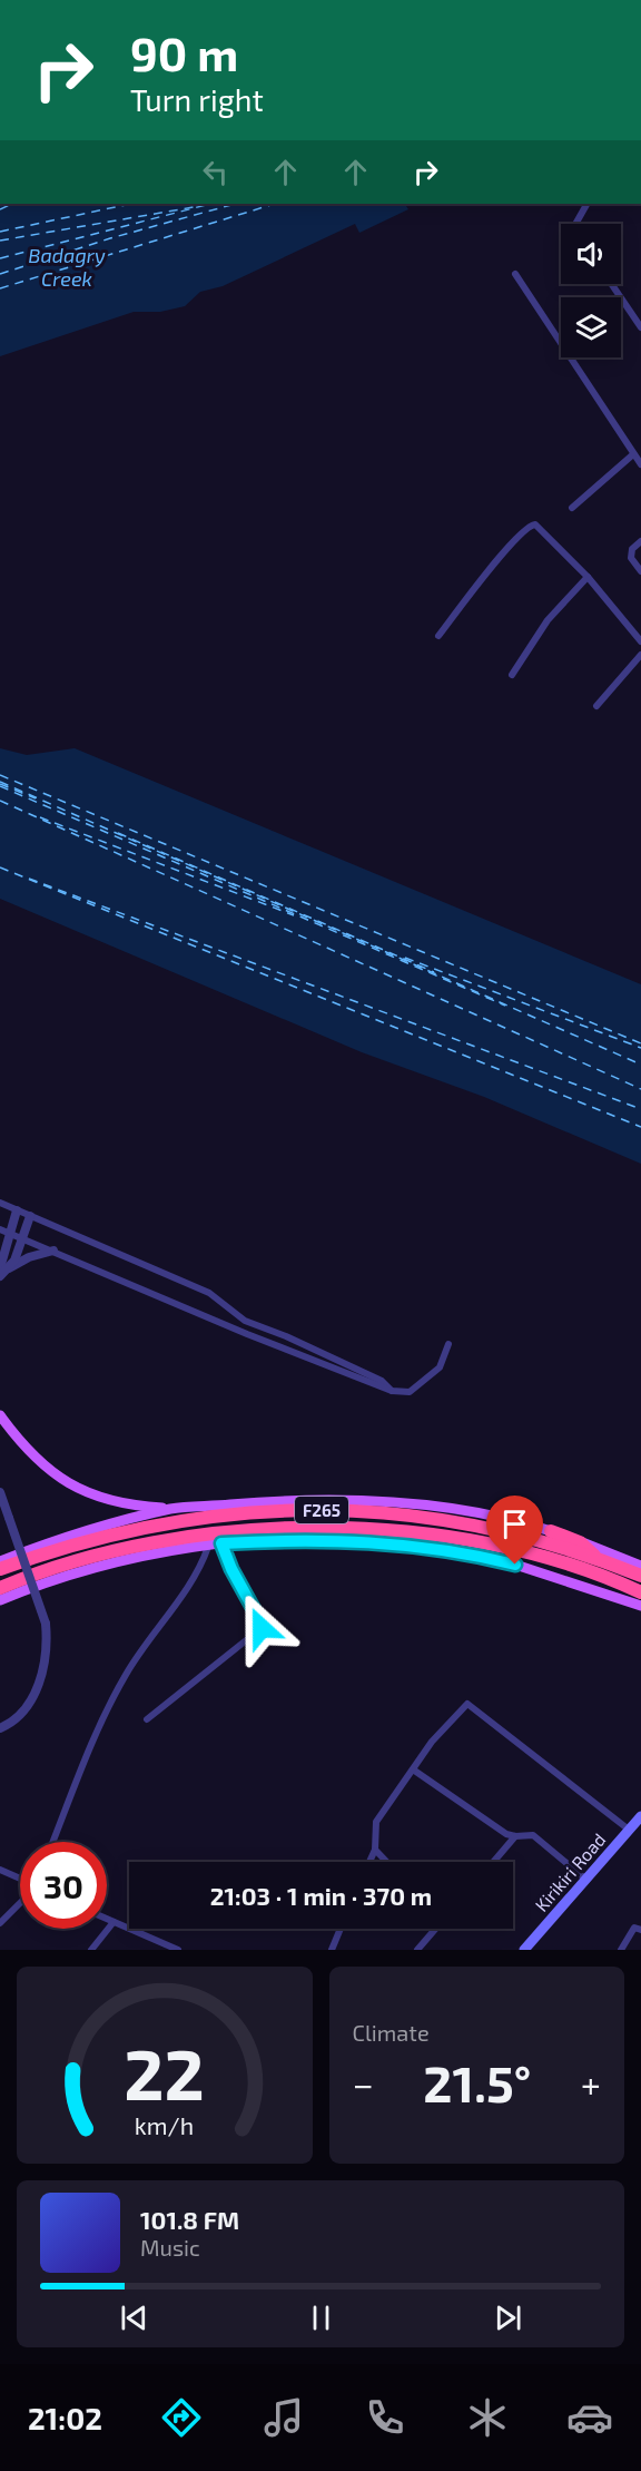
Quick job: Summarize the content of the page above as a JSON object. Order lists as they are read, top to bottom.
{
  "streets": {
    "highway": ["F265"],
    "main road": ["Kirikiri Road"]
  },
  "water": ["Badagry Creek"],
  "page": {
    "turn": ["90 m", "Turn right"],
    "limit": "30",
    "trip": "21:03 · 1 min · 370 m",
    "tile": "Climate",
    "heat": ["−", "21.5°", "+"],
    "song": ["101.8 FM", "Music"],
    "tabs": "21:02",
    "gauge": ["22", "km/h"]
  }
}
